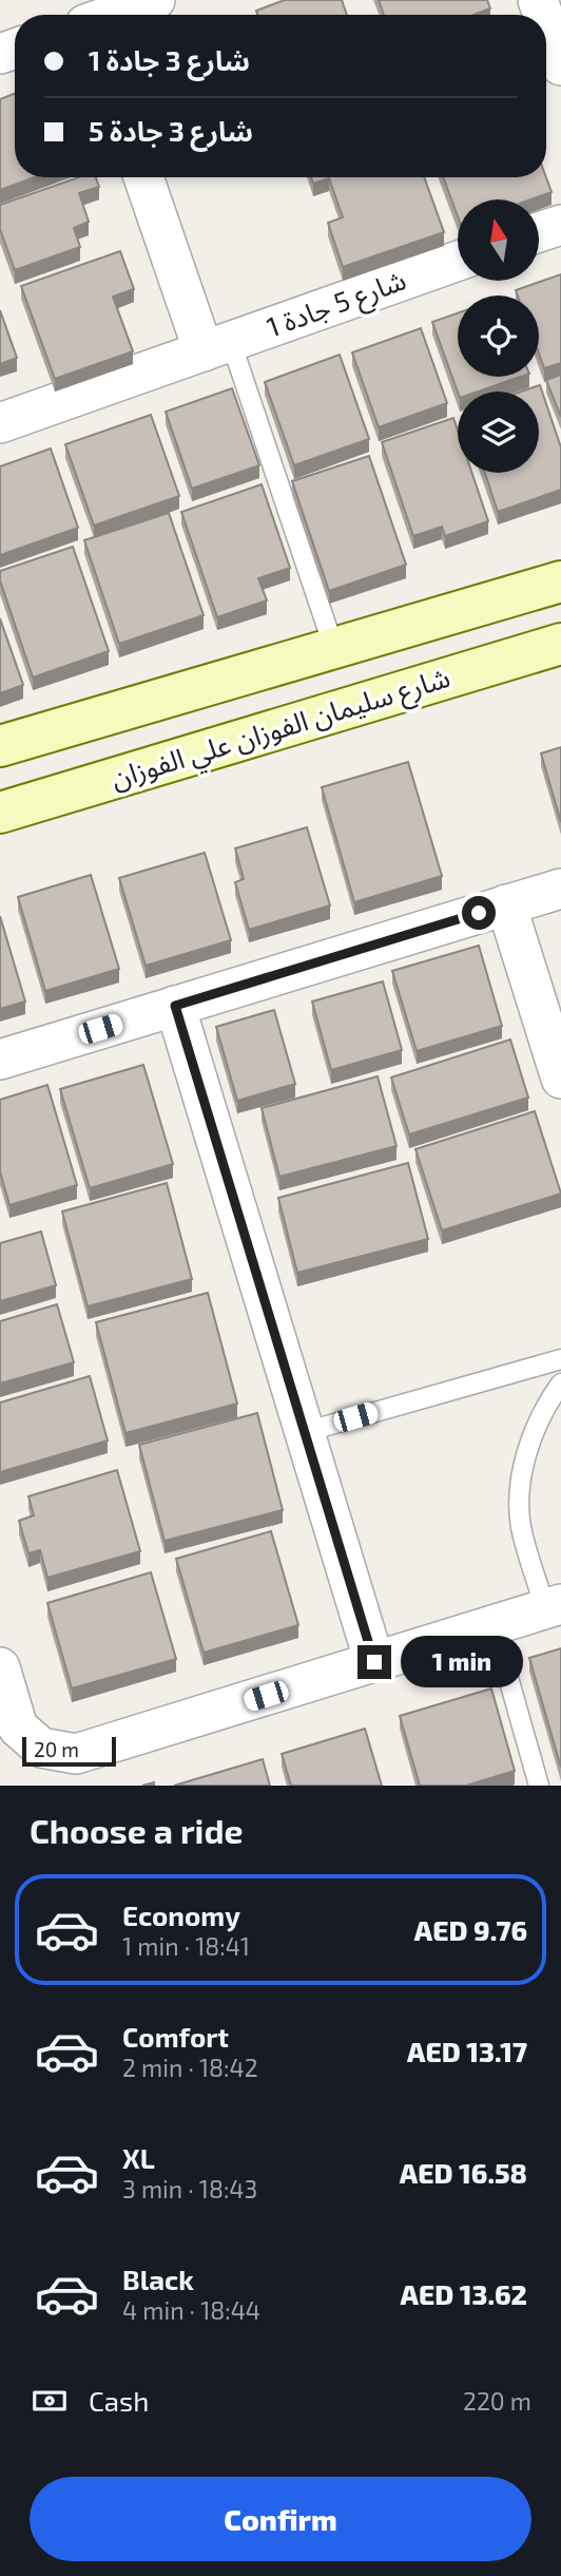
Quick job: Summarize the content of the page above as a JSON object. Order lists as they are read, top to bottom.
{
  "streets": {
    "street": ["شارع 5 جادة 1", "شارع سليمان الفوزان علي الفوزان"]
  },
  "scale_bar": "20 m",
  "north": "top",
  "page": {
    "banner": ["شارع 3 جادة 1", "شارع 3 جادة 5"],
    "bubble": "1 min",
    "scale": "20 m",
    "heading": "Choose a ride",
    "list": [
      {
        "name": "Economy",
        "note": "1 min · 18:41",
        "value": "AED 9.76"
      },
      {
        "name": "Comfort",
        "note": "2 min · 18:42",
        "value": "AED 13.17"
      },
      {
        "name": "XL",
        "note": "3 min · 18:43",
        "value": "AED 16.58"
      },
      {
        "name": "Black",
        "note": "4 min · 18:44",
        "value": "AED 13.62"
      }
    ],
    "pay": ["Cash", "220 m"],
    "buttons": "Confirm"
  }
}
